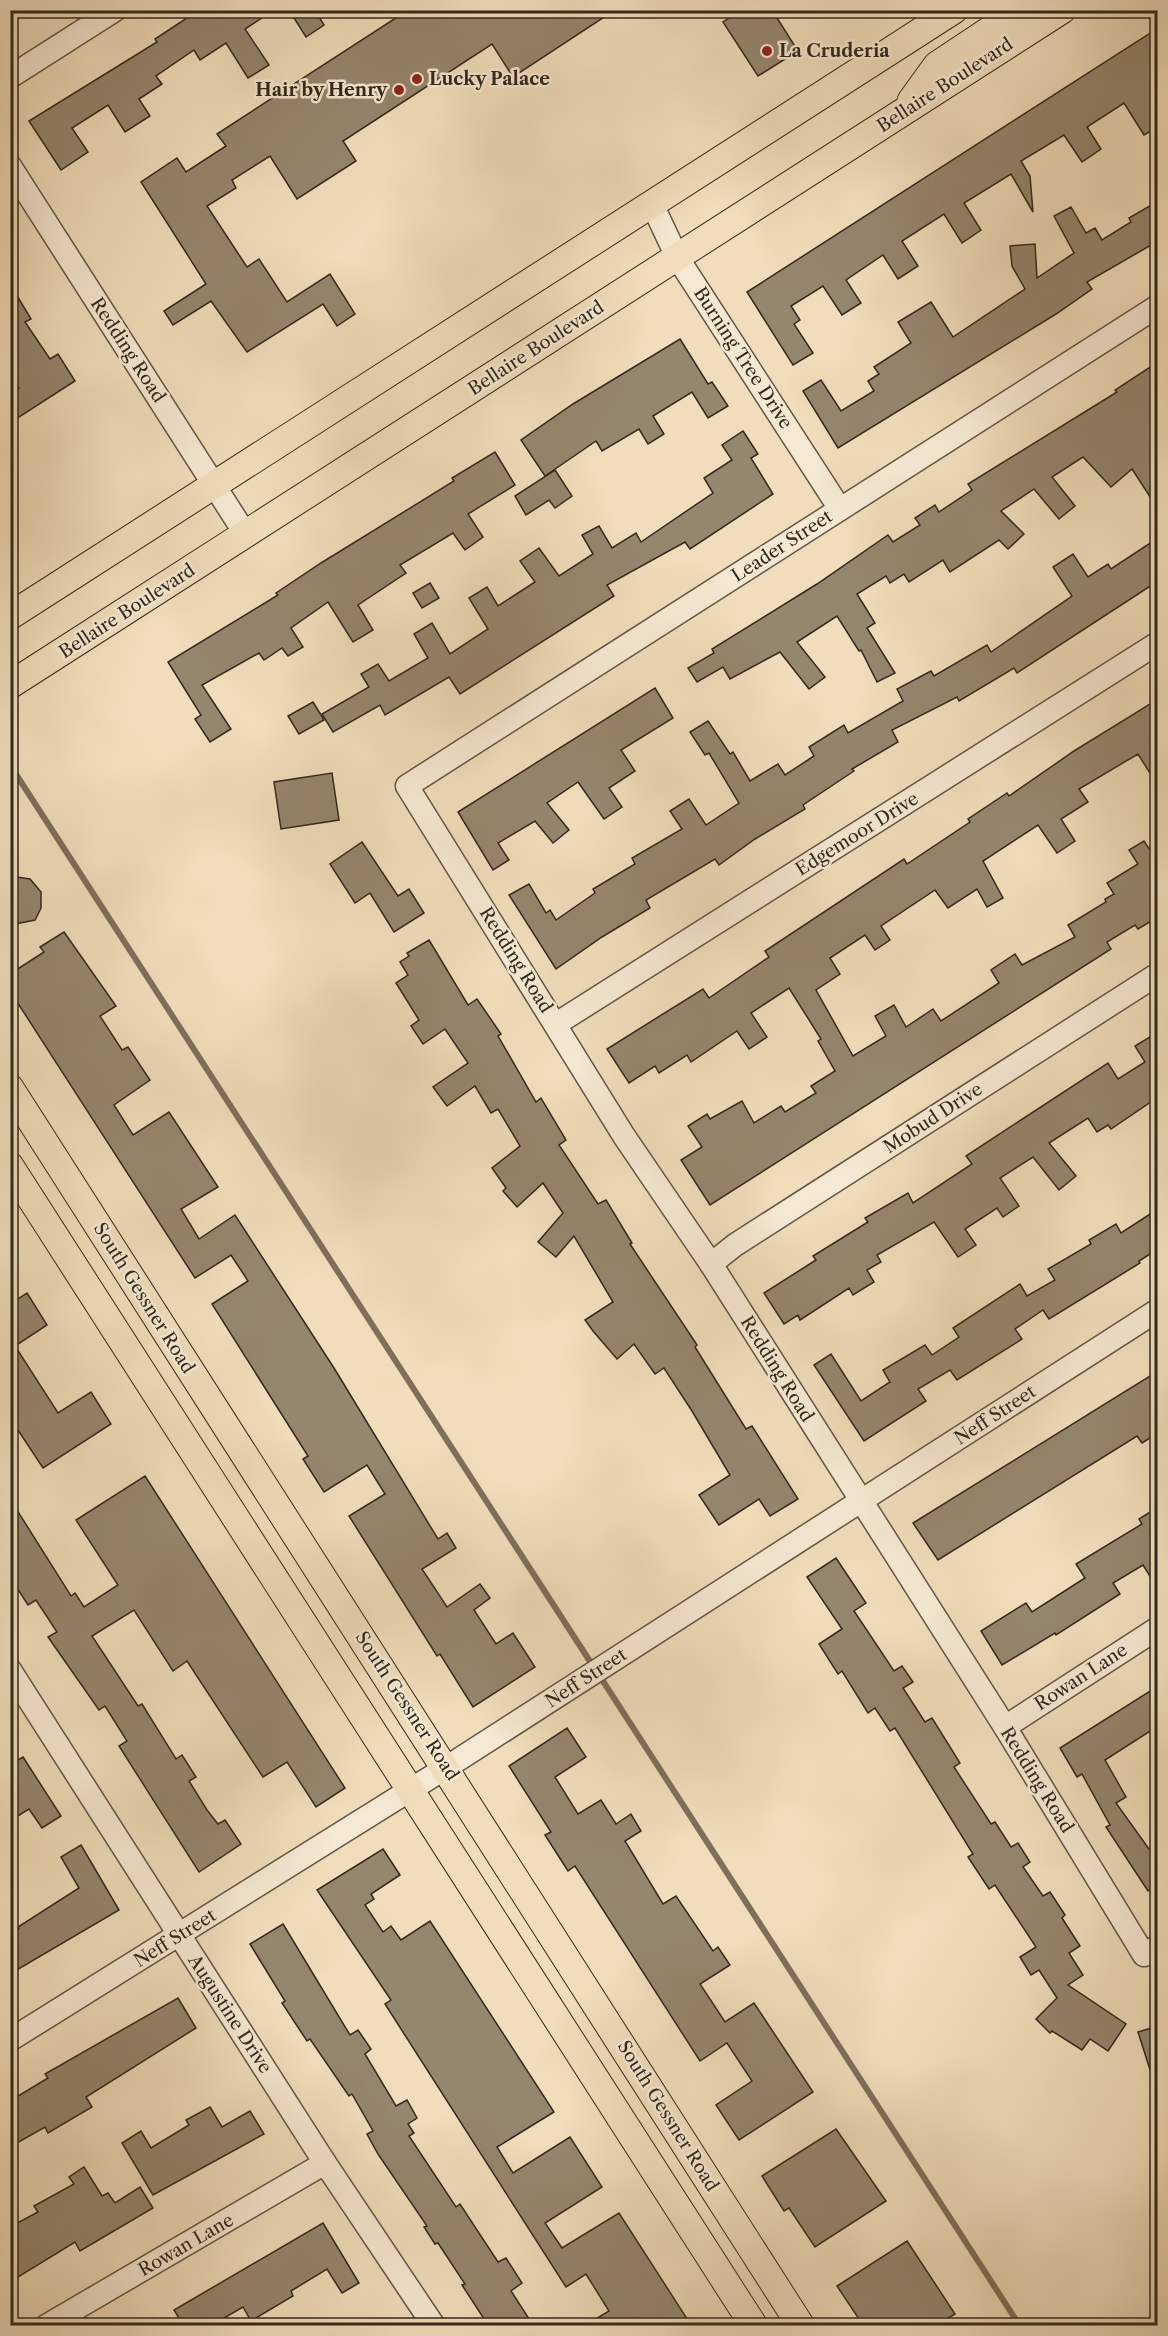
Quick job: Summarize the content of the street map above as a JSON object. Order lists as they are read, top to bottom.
{
  "streets": {
    "main road": ["Bellaire Boulevard", "South Gessner Road"],
    "street": [
      "Redding Road",
      "Burning Tree Drive",
      "Leader Street",
      "Edgemoor Drive",
      "Mobud Drive",
      "Neff Street",
      "Rowan Lane",
      "Augustine Drive"
    ]
  },
  "crossings": [
    ["Bellaire Boulevard", "Redding Road"],
    ["Bellaire Boulevard", "Burning Tree Drive"],
    ["Redding Road", "Leader Street"],
    ["Redding Road", "Edgemoor Drive"],
    ["Redding Road", "Mobud Drive"],
    ["Redding Road", "Neff Street"],
    ["Redding Road", "Rowan Lane"],
    ["Burning Tree Drive", "Leader Street"],
    ["South Gessner Road", "Neff Street"],
    ["Neff Street", "Augustine Drive"],
    ["Rowan Lane", "Augustine Drive"]
  ],
  "places": ["La Cruderia", "Lucky Palace", "Hair by Henry"]
}
